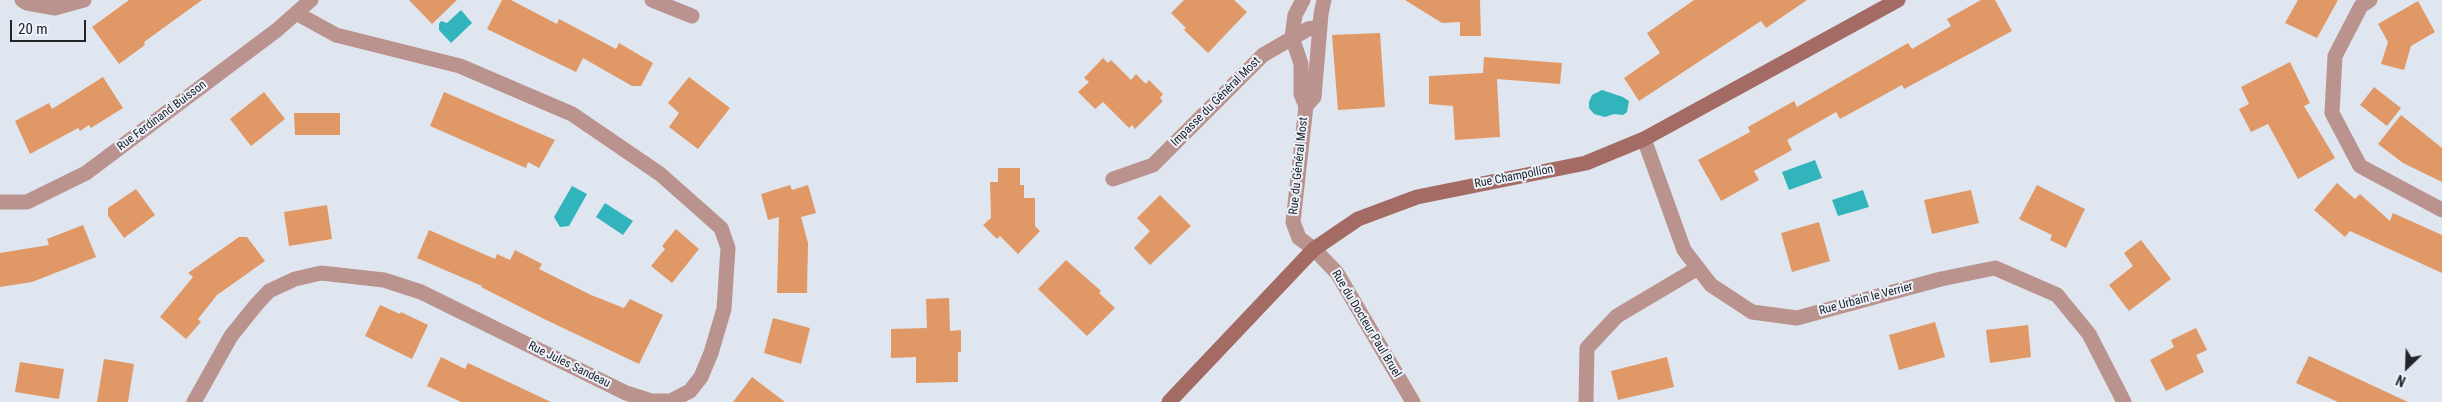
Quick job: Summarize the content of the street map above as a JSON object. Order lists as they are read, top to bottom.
{
  "streets": {
    "street": [
      "Impasse du Général Most",
      "Rue Ferdinand Buisson",
      "Rue du Général Most",
      "Rue Champollion",
      "Rue Urbain le Verrier",
      "Rue du Docteur Paul Bruel",
      "Rue Jules Sandeau"
    ]
  },
  "crossings": [
    ["Impasse du Général Most", "Rue du Général Most"],
    ["Rue Ferdinand Buisson", "Rue Jules Sandeau"],
    ["Rue du Général Most", "Rue Champollion"],
    ["Rue du Général Most", "Rue du Docteur Paul Bruel"],
    ["Rue Champollion", "Rue Urbain le Verrier"],
    ["Rue Champollion", "Rue du Docteur Paul Bruel"]
  ],
  "scale_bar": "20 m",
  "north": "bottom left"
}
